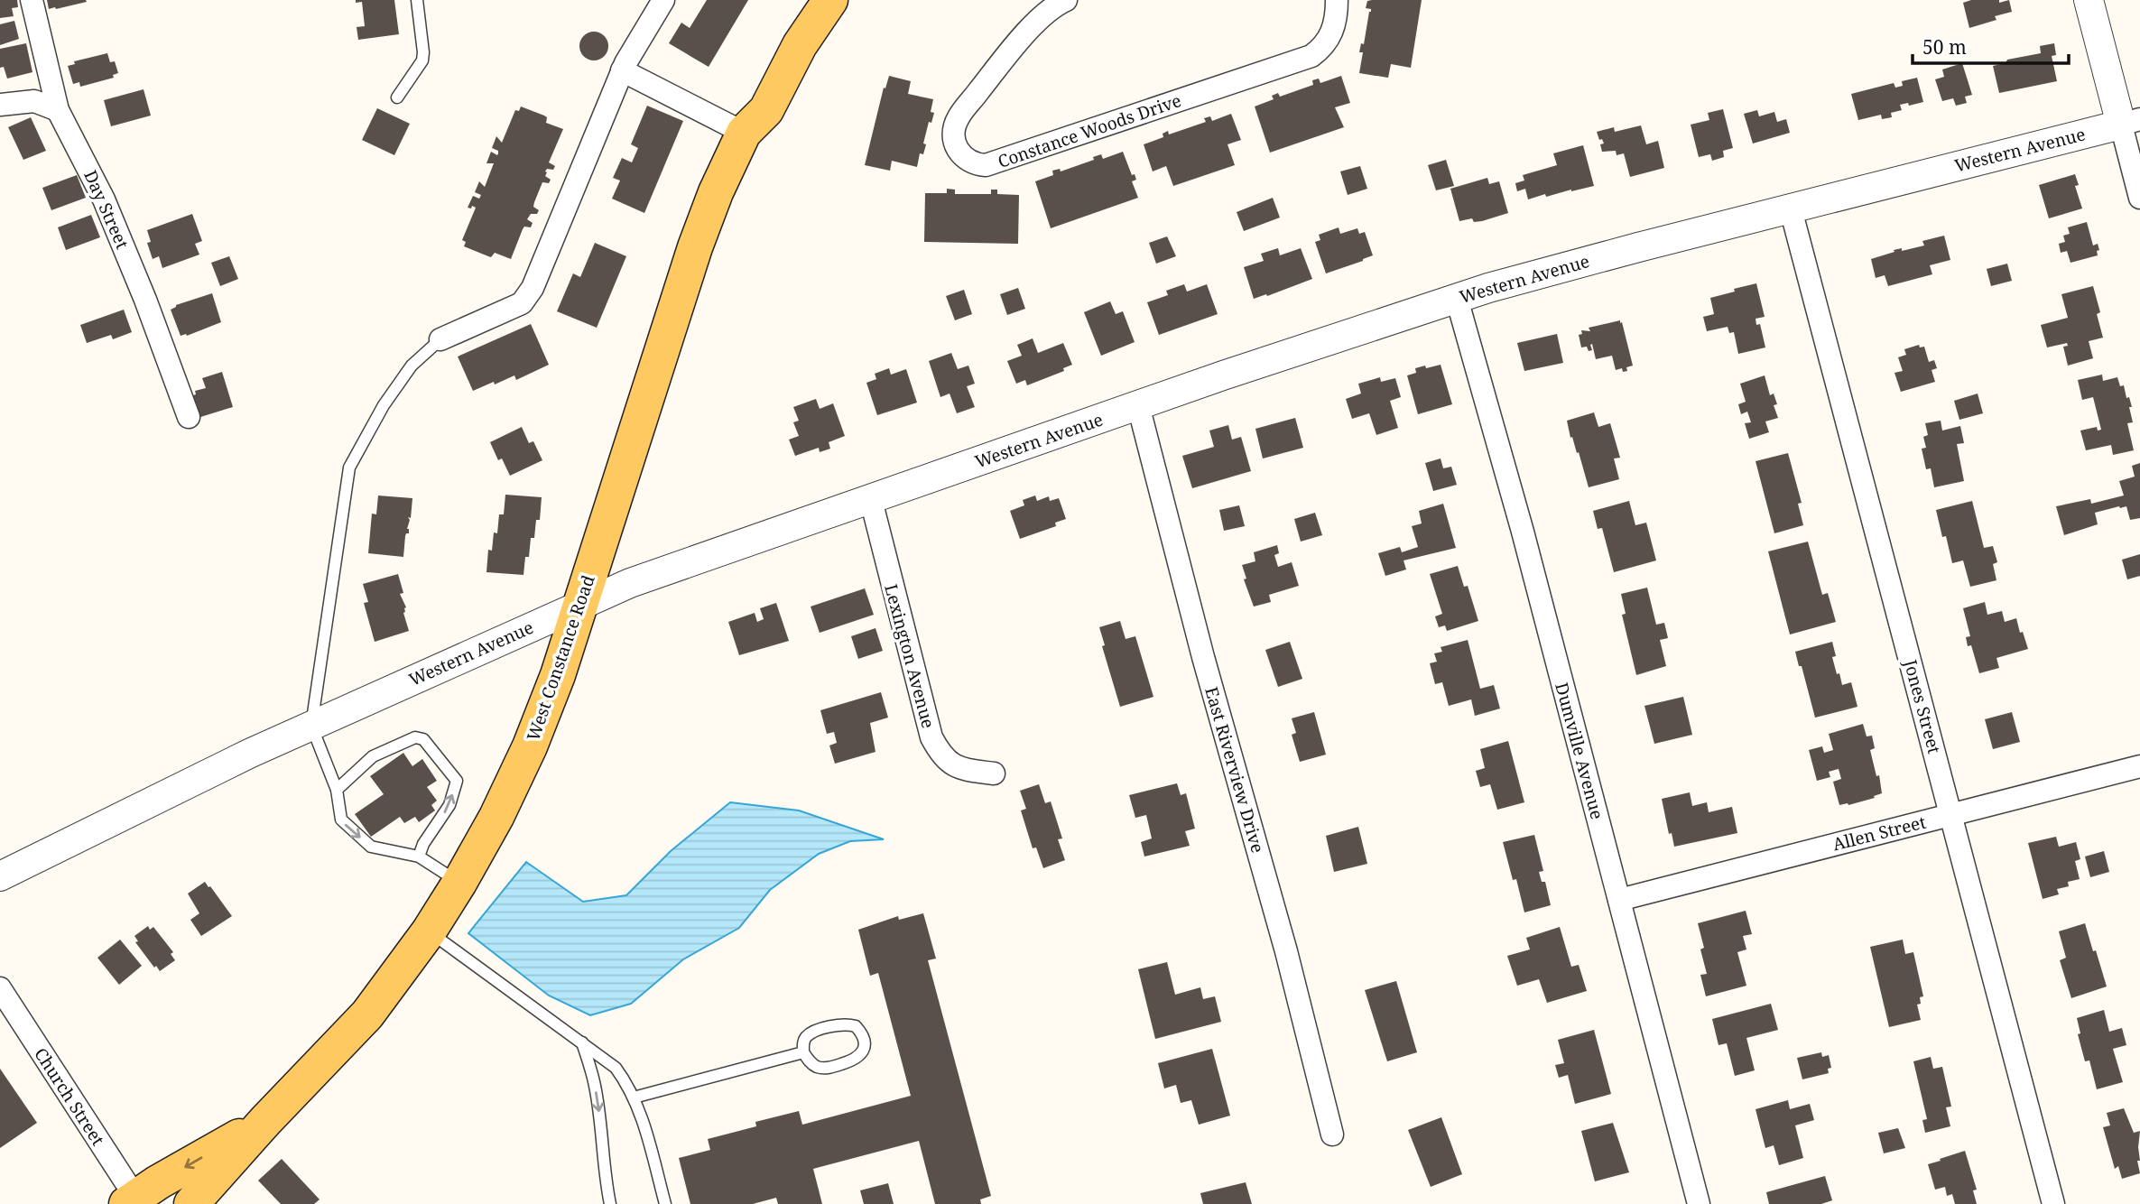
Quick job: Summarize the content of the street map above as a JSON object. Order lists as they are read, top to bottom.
{
  "streets": {
    "main road": ["West Constance Road"],
    "street": [
      "Constance Woods Drive",
      "Western Avenue",
      "Day Street",
      "Lexington Avenue",
      "Jones Street",
      "Dumville Avenue",
      "East Riverview Drive",
      "Allen Street",
      "Church Street"
    ]
  },
  "crossings": [
    ["Western Avenue", "Lexington Avenue"],
    ["Western Avenue", "West Constance Road"],
    ["Western Avenue", "Jones Street"],
    ["Western Avenue", "Dumville Avenue"],
    ["Western Avenue", "East Riverview Drive"],
    ["West Constance Road", "Church Street"],
    ["Jones Street", "Allen Street"],
    ["Dumville Avenue", "Allen Street"]
  ],
  "scale_bar": "50 m"
}
